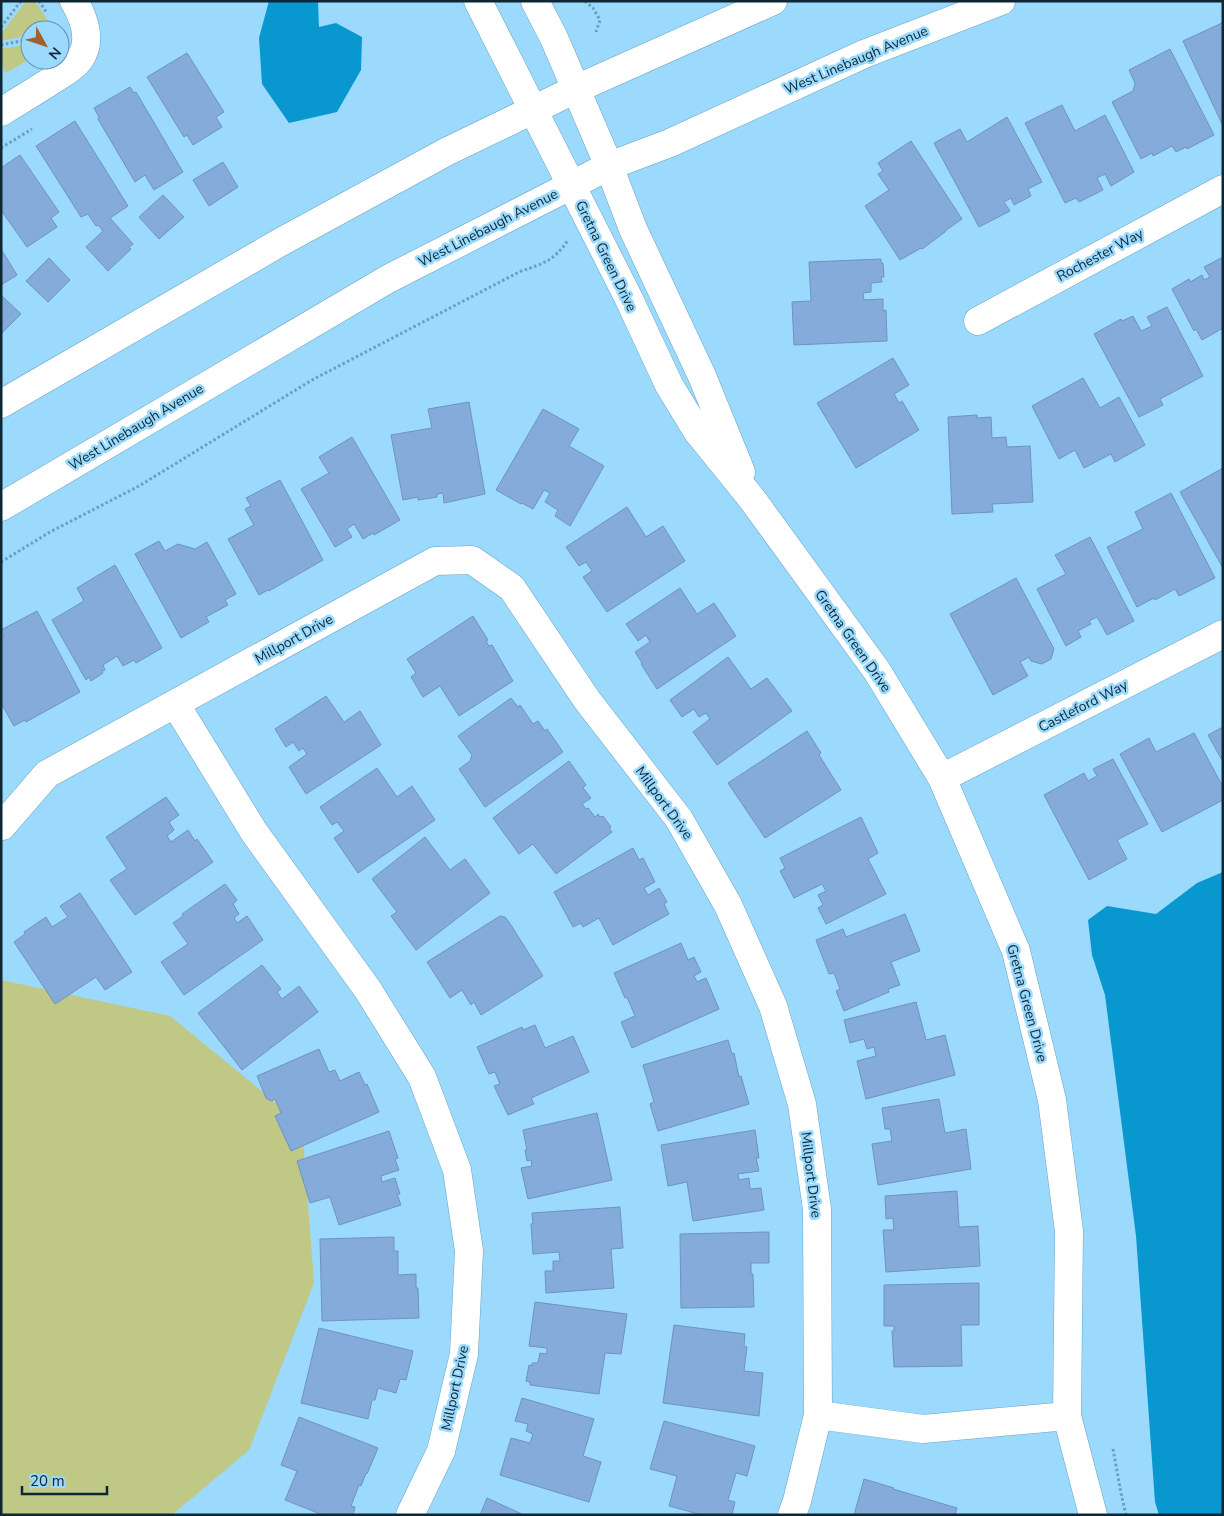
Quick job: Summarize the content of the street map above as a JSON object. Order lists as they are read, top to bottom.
{
  "streets": {
    "street": [
      "West Linebaugh Avenue",
      "Rochester Way",
      "Gretna Green Drive",
      "Millport Drive",
      "Castleford Way"
    ]
  },
  "crossings": [
    ["West Linebaugh Avenue", "Gretna Green Drive"],
    ["Gretna Green Drive", "Castleford Way"]
  ],
  "scale_bar": "20 m",
  "north": "bottom right"
}
